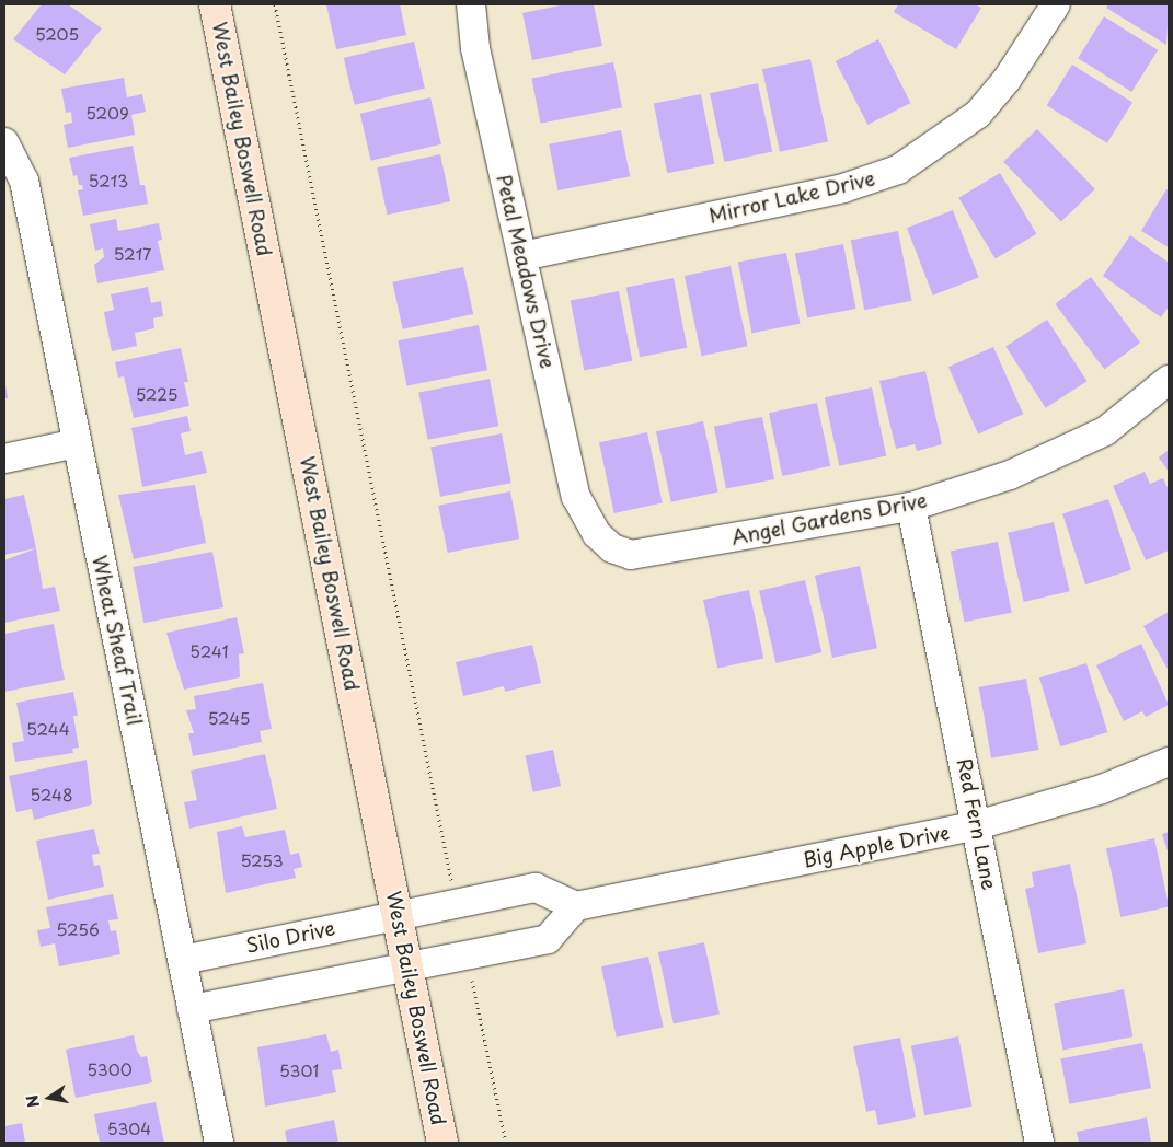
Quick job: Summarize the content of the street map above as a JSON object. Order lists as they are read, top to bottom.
{
  "streets": {
    "main road": ["West Bailey Boswell Road"],
    "street": [
      "Mirror Lake Drive",
      "Petal Meadows Drive",
      "Angel Gardens Drive",
      "Wheat Sheaf Trail",
      "Red Fern Lane",
      "Big Apple Drive",
      "Silo Drive"
    ]
  },
  "crossings": [
    ["West Bailey Boswell Road", "Silo Drive"],
    ["Mirror Lake Drive", "Petal Meadows Drive"],
    ["Petal Meadows Drive", "Angel Gardens Drive"],
    ["Angel Gardens Drive", "Red Fern Lane"],
    ["Wheat Sheaf Trail", "Silo Drive"],
    ["Red Fern Lane", "Big Apple Drive"]
  ],
  "house_numbers": [
    "5205",
    "5209",
    "5213",
    "5217",
    "5225",
    "5241",
    "5245",
    "5244",
    "5248",
    "5253",
    "5256",
    "5300",
    "5301",
    "5304"
  ],
  "north": "left"
}
